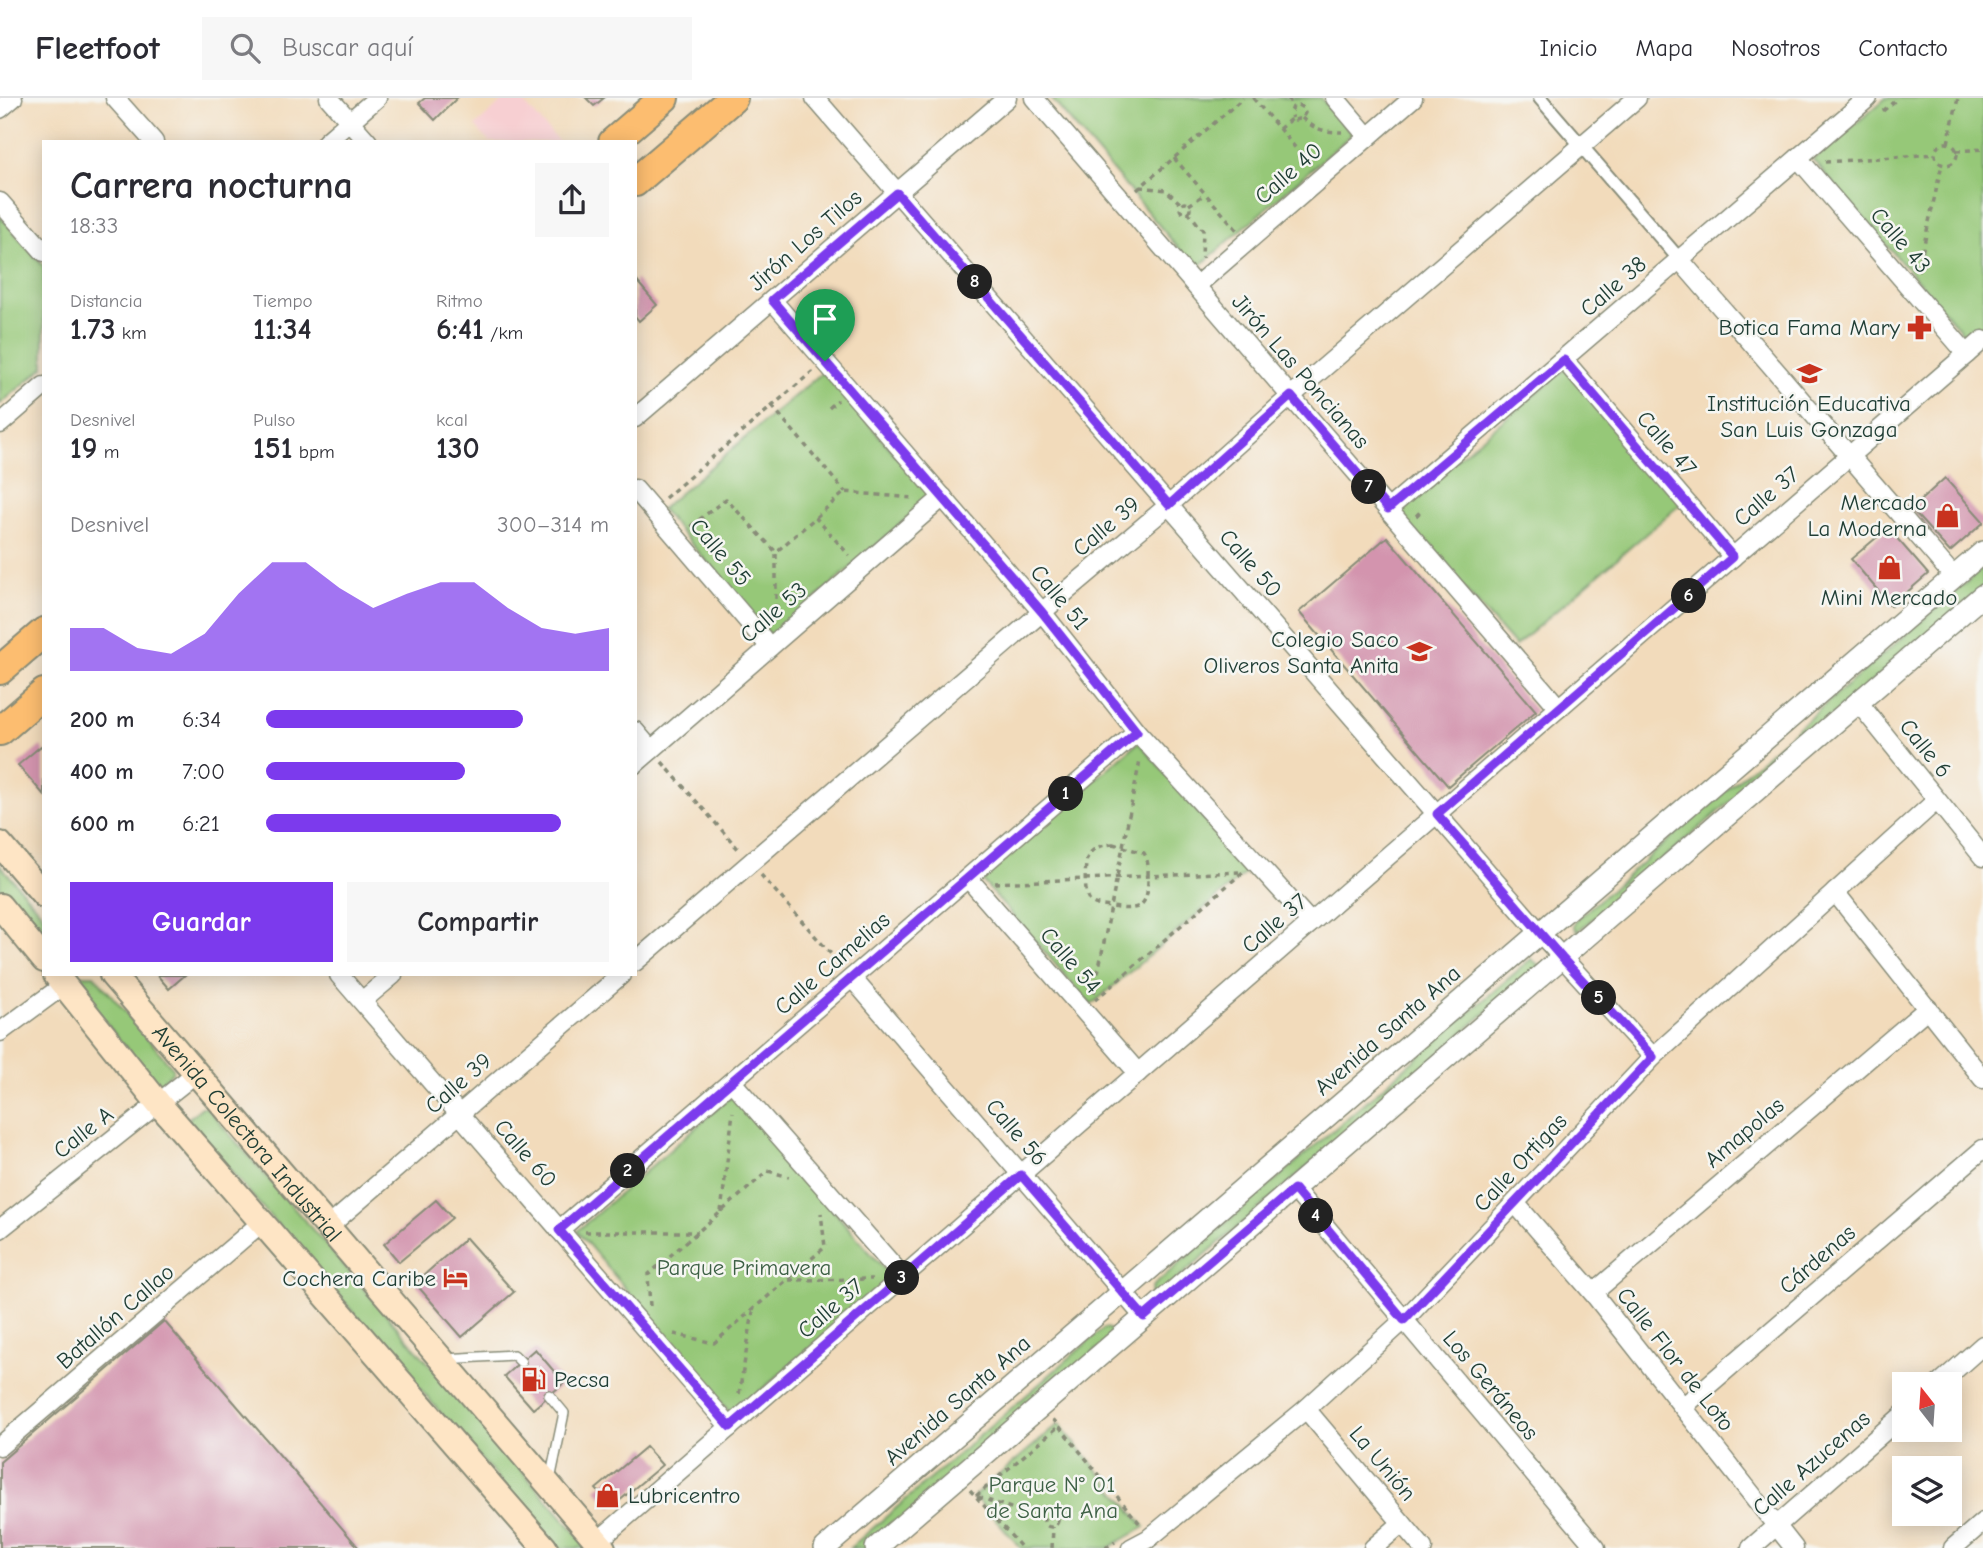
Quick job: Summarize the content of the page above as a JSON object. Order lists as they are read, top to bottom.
{
  "streets": {
    "main road": ["Avenida Colectora Industrial"],
    "street": [
      "Calle 40",
      "Jirón Los Tilos",
      "Calle 43",
      "Calle 38",
      "Jirón Las Poncianas",
      "Calle 47",
      "Calle 37",
      "Calle 39",
      "Calle 55",
      "Calle 50",
      "Calle 51",
      "Calle 53",
      "Calle 6",
      "Calle 54",
      "Calle Camelias",
      "Avenida Santa Ana",
      "Calle A",
      "Calle 56",
      "Amapolas",
      "Calle 60",
      "Calle Ortigas",
      "Cárdenas",
      "Batallón Callao",
      "Calle Flor de Loto",
      "Los Geráneos",
      "La Unión",
      "Calle Azucenas"
    ]
  },
  "crossings": [
    ["Calle 40", "Jirón Las Poncianas"],
    ["Jirón Los Tilos", "Calle 50"],
    ["Jirón Los Tilos", "Calle 51"],
    ["Calle 43", "Calle 38"],
    ["Calle 43", "Calle 37"],
    ["Calle 38", "Jirón Las Poncianas"],
    ["Calle 38", "Calle 47"],
    ["Jirón Las Poncianas", "Calle 37"],
    ["Jirón Las Poncianas", "Calle 39"],
    ["Calle 47", "Calle 37"],
    ["Calle 37", "Calle 50"],
    ["Calle 37", "Calle 51"],
    ["Calle 37", "Calle 54"],
    ["Calle 37", "Calle 56"],
    ["Calle 37", "Avenida Colectora Industrial"],
    ["Calle 37", "Calle 60"],
    ["Calle 39", "Calle 50"],
    ["Calle 39", "Calle 51"],
    ["Calle 39", "Avenida Colectora Industrial"],
    ["Calle 39", "Calle 60"],
    ["Calle 55", "Calle 53"],
    ["Calle 50", "Avenida Santa Ana"],
    ["Calle 50", "Calle Ortigas"],
    ["Calle 51", "Calle 53"],
    ["Calle 51", "Calle Camelias"],
    ["Calle 6", "Calle Ortigas"],
    ["Calle 54", "Calle Camelias"],
    ["Calle Camelias", "Calle 56"],
    ["Calle Camelias", "Calle 60"],
    ["Avenida Santa Ana", "Calle 56"],
    ["Calle A", "Avenida Colectora Industrial"],
    ["Amapolas", "Calle Flor de Loto"],
    ["Avenida Colectora Industrial", "Batallón Callao"],
    ["Calle Ortigas", "Calle Flor de Loto"],
    ["Calle Ortigas", "Los Geráneos"],
    ["Calle Ortigas", "La Unión"],
    ["Cárdenas", "Calle Flor de Loto"],
    ["Calle Flor de Loto", "Calle Azucenas"]
  ],
  "parks": ["Parque Primavera", "Parque N° 01 de Santa Ana"],
  "places": {
    "pharmacy": ["Botica Fama Mary"],
    "school or university": ["Institución Educativa San Luis Gonzaga", "Colegio Saco Oliveros Santa Anita"],
    "shop": ["Mercado La Moderna", "Mini Mercado", "Lubricentro"],
    "hotel": ["Cochera Caribe"],
    "fuel station": ["Pecsa"]
  },
  "north": "top",
  "page": {
    "header": "Fleetfoot",
    "search": "Buscar aquí",
    "nav": [
      "Inicio",
      "Mapa",
      "Nosotros",
      "Contacto"
    ],
    "heading": ["Carrera nocturna", "18:33"],
    "stats": [
      ["Distancia", "1.73 km"],
      ["Tiempo", "11:34"],
      ["Ritmo", "6:41 /km"],
      ["Desnivel", "19 m"],
      ["Pulso", "151 bpm"],
      ["kcal", "130"]
    ],
    "pins": [
      "8",
      "7",
      "6",
      "1",
      "5",
      "2",
      "4",
      "3"
    ],
    "chart": ["Desnivel", "300–314 m"],
    "list": [
      {
        "name": "200 m",
        "note": "6:34"
      },
      {
        "name": "400 m",
        "note": "7:00"
      },
      {
        "name": "600 m",
        "note": "6:21"
      }
    ],
    "buttons": ["Guardar", "Compartir"]
  }
}
